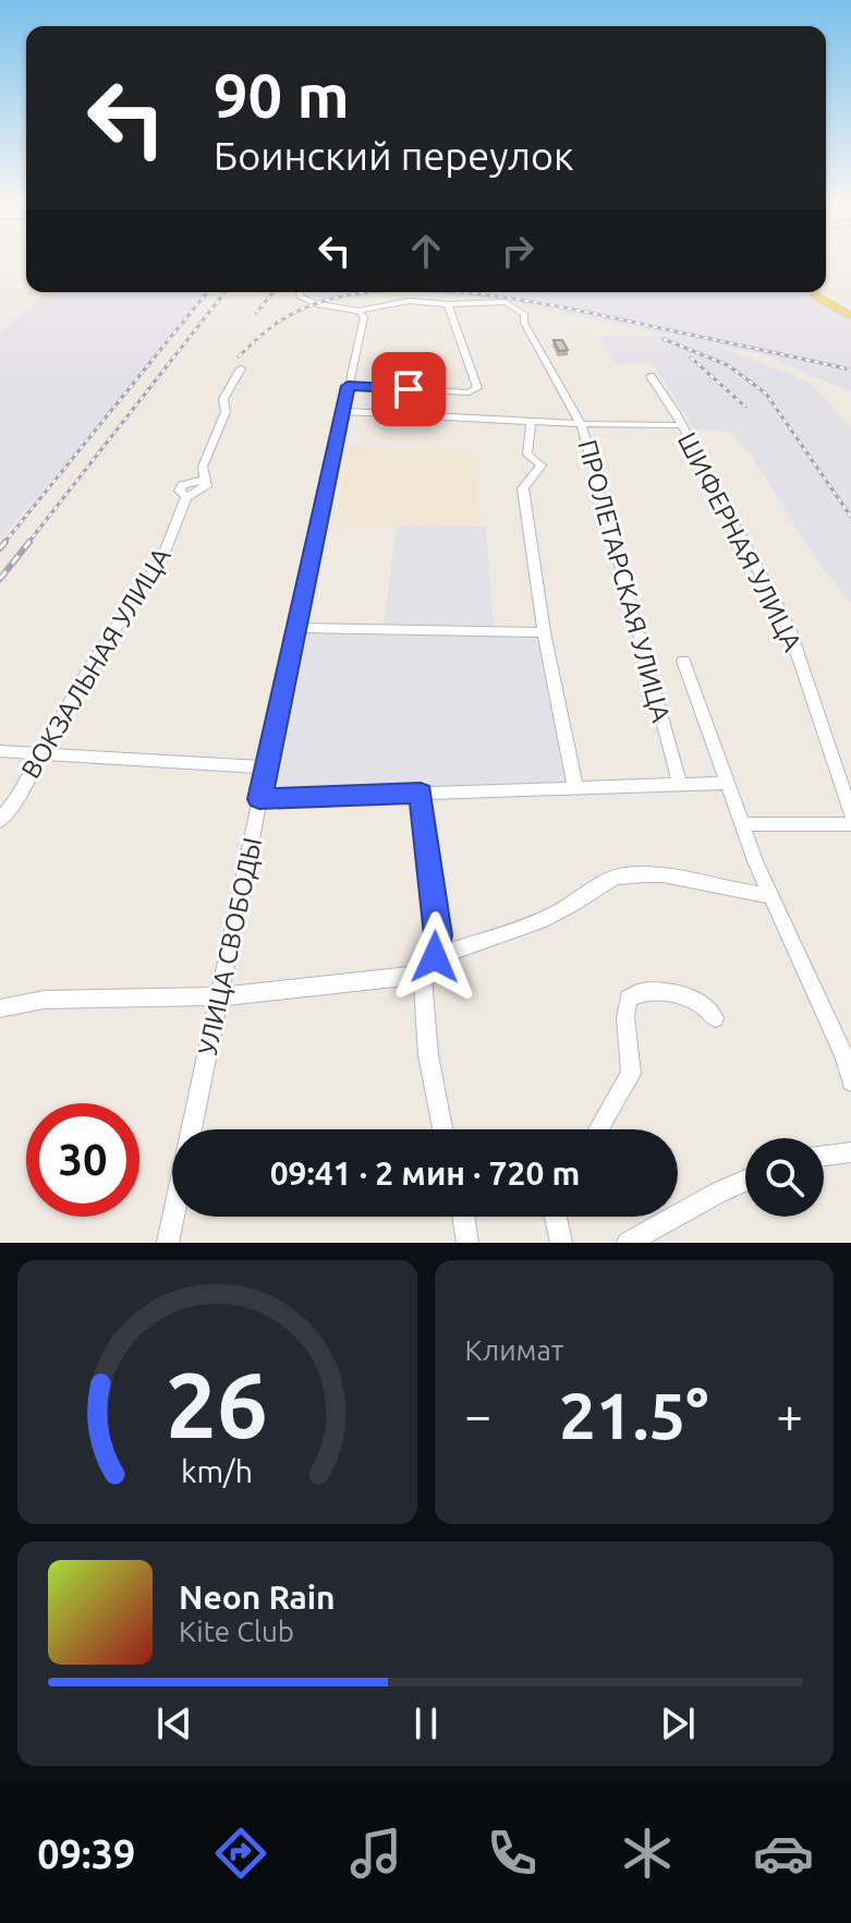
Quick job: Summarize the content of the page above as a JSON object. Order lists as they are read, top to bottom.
{
  "streets": {
    "street": [
      "ШИФЕРНАЯ УЛИЦА",
      "ПРОЛЕТАРСКАЯ УЛИЦА",
      "ВОКЗАЛЬНАЯ УЛИЦА",
      "УЛИЦА СВОБОДЫ"
    ]
  },
  "crossings": [
    ["ПРОЛЕТАРСКАЯ УЛИЦА", "УЛИЦА СВОБОДЫ"]
  ],
  "page": {
    "turn": ["90 m", "Боинский переулок"],
    "limit": "30",
    "trip": "09:41 · 2 мин · 720 m",
    "tile": "Климат",
    "heat": ["−", "21.5°", "+"],
    "song": ["Neon Rain", "Kite Club"],
    "tabs": "09:39",
    "gauge": ["26", "km/h"]
  }
}
